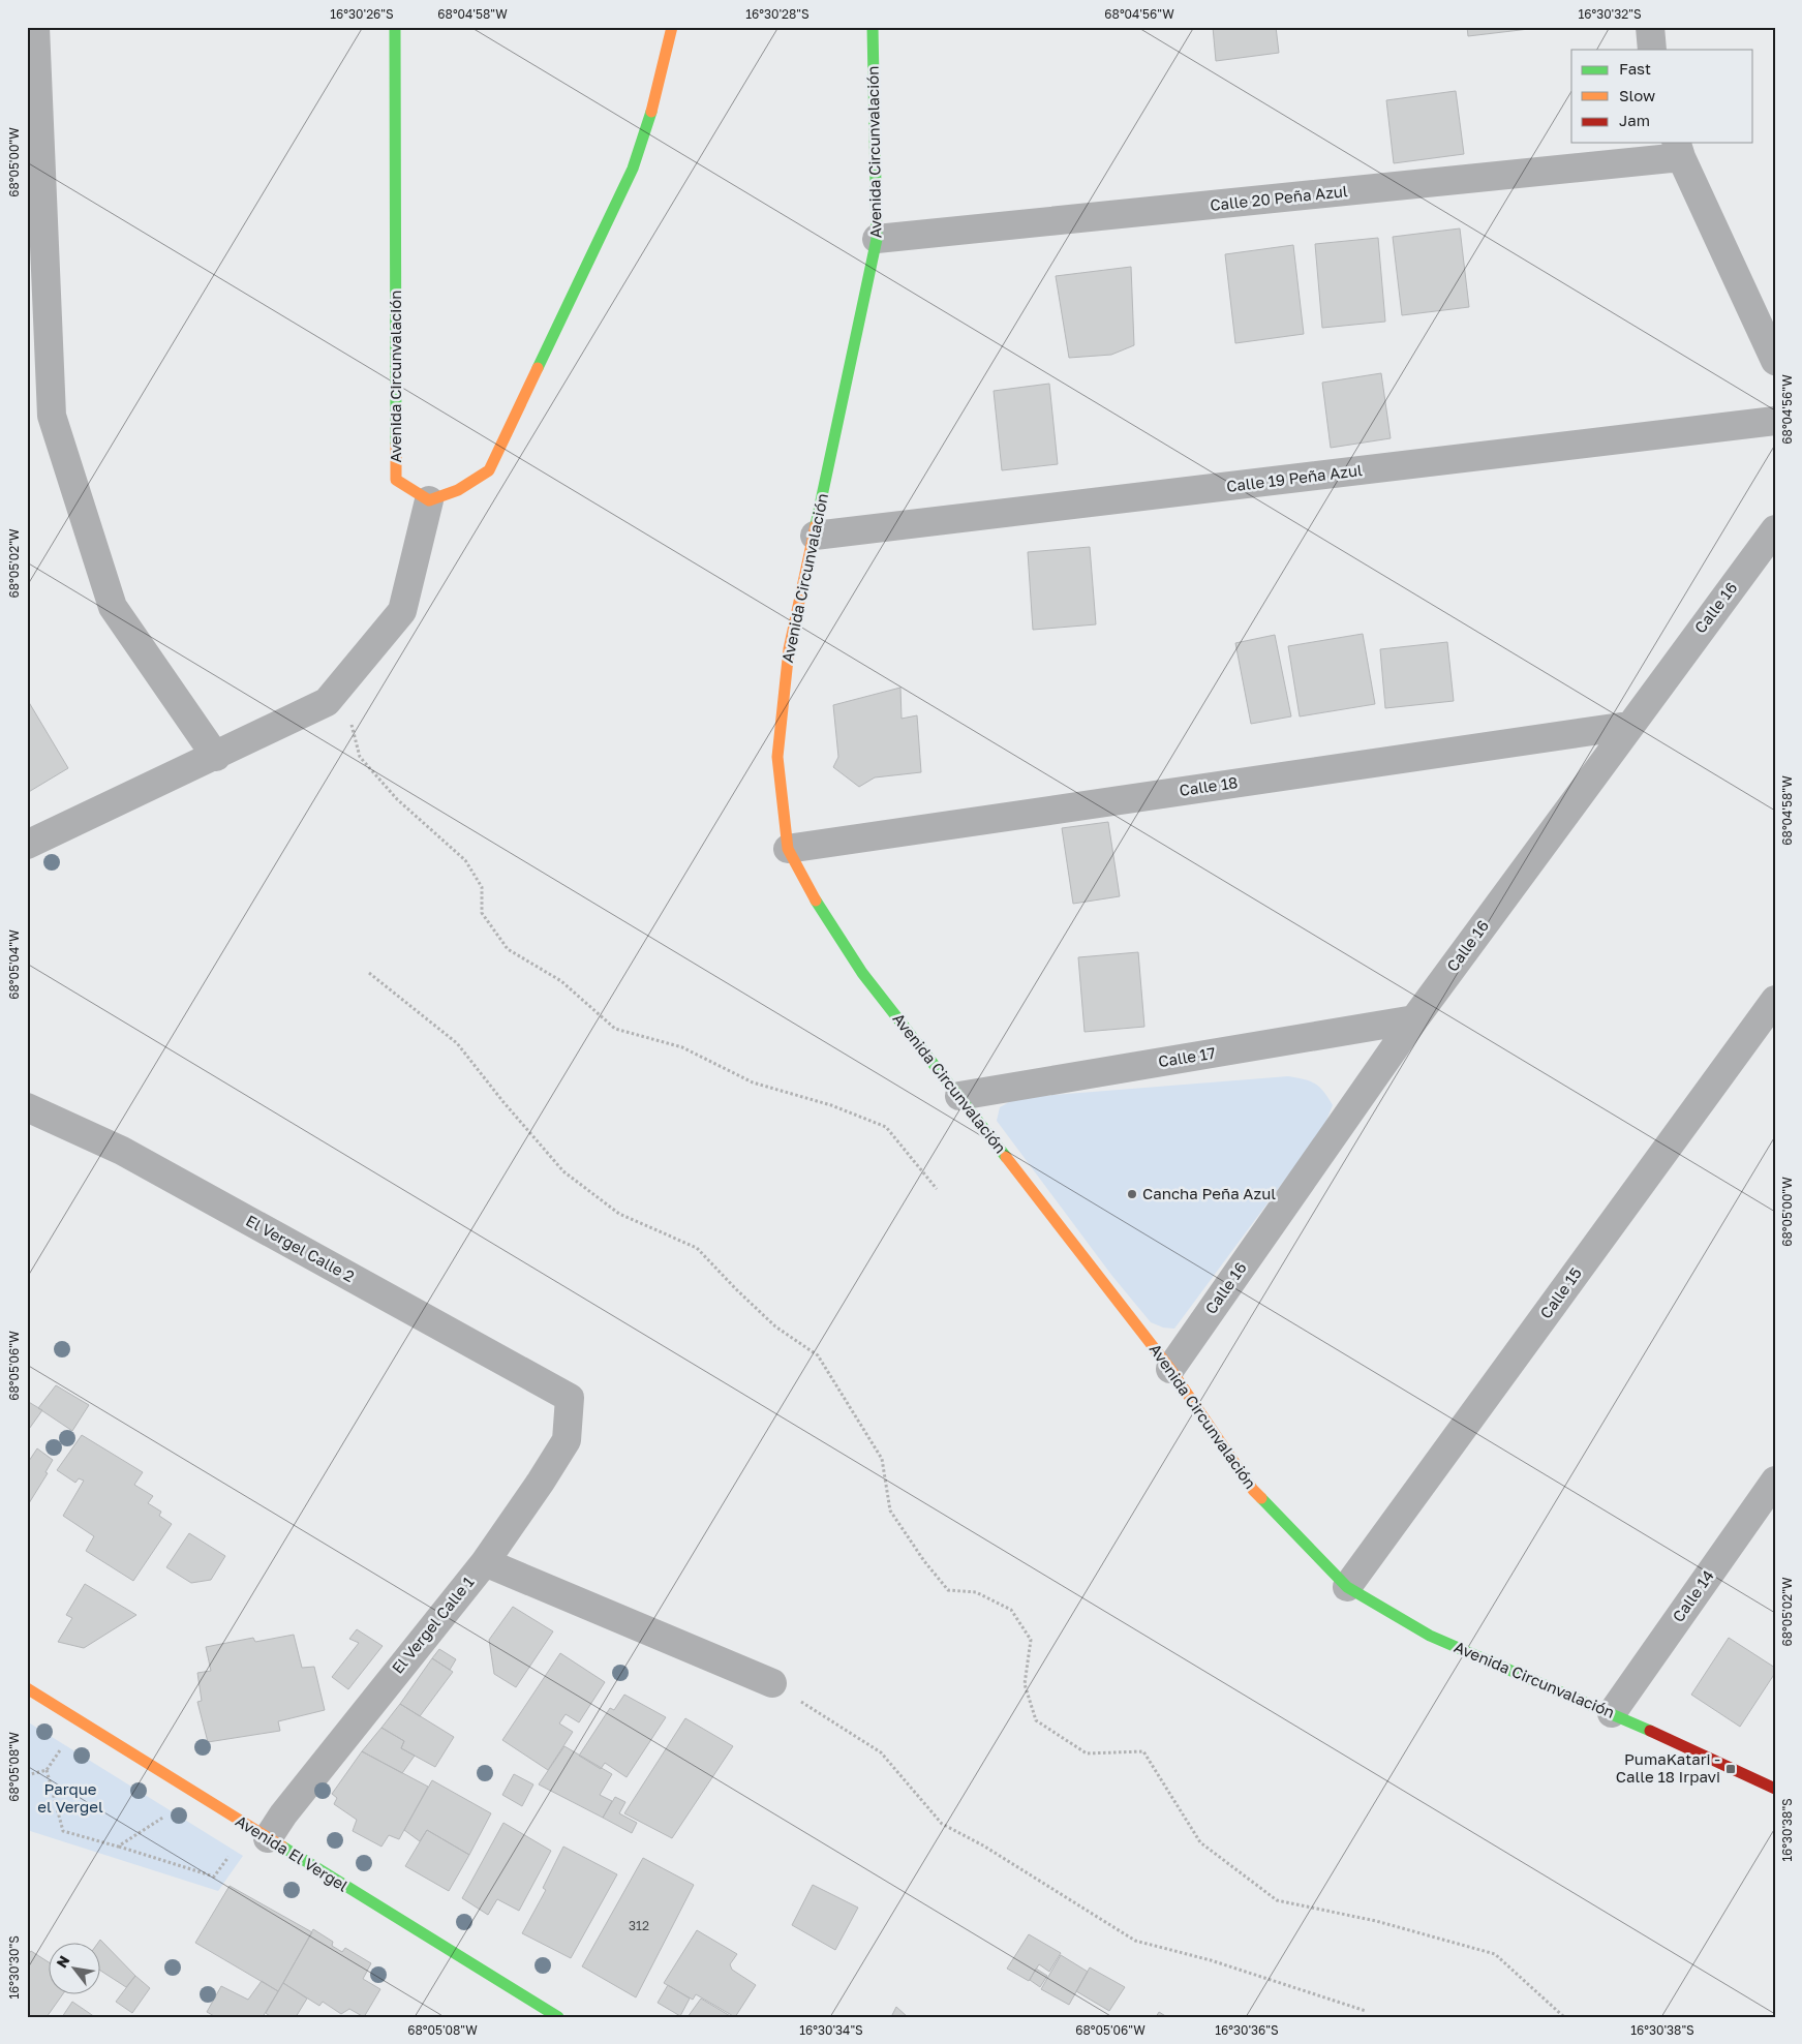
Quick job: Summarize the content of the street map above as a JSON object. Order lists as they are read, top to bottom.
{
  "streets": {
    "street": [
      "Avenida Circunvalación",
      "Calle 20 Peña Azul",
      "Calle 19 Peña Azul",
      "Calle 16",
      "Calle 18",
      "Calle 17",
      "El Vergel Calle 2",
      "Calle 15",
      "Calle 14",
      "El Vergel Calle 1",
      "Avenida El Vergel"
    ]
  },
  "crossings": [
    ["Avenida Circunvalación", "Calle 20 Peña Azul"],
    ["Avenida Circunvalación", "Calle 19 Peña Azul"],
    ["Avenida Circunvalación", "Calle 16"],
    ["Avenida Circunvalación", "Calle 18"],
    ["Avenida Circunvalación", "Calle 17"],
    ["Avenida Circunvalación", "Calle 15"],
    ["Avenida Circunvalación", "Calle 14"],
    ["Calle 16", "Calle 18"],
    ["Calle 16", "Calle 17"],
    ["El Vergel Calle 2", "El Vergel Calle 1"],
    ["El Vergel Calle 1", "Avenida El Vergel"]
  ],
  "parks": ["Parque el Vergel"],
  "places": {
    "other": ["Cancha Peña Azul"],
    "transit": ["PumaKatari - Calle 18 Irpavi"]
  },
  "house_numbers": ["312"],
  "legend": ["Fast", "Slow", "Jam"],
  "north": "top left",
  "coordinates": [
    "16°30'26\"S",
    "68°04'58\"W",
    "16°30'28\"S",
    "68°04'56\"W",
    "16°30'32\"S",
    "68°05'00\"W",
    "68°05'02\"W",
    "68°05'04\"W",
    "68°05'06\"W",
    "68°05'08\"W",
    "16°30'38\"S",
    "16°30'30\"S",
    "16°30'34\"S",
    "16°30'36\"S"
  ]
}
